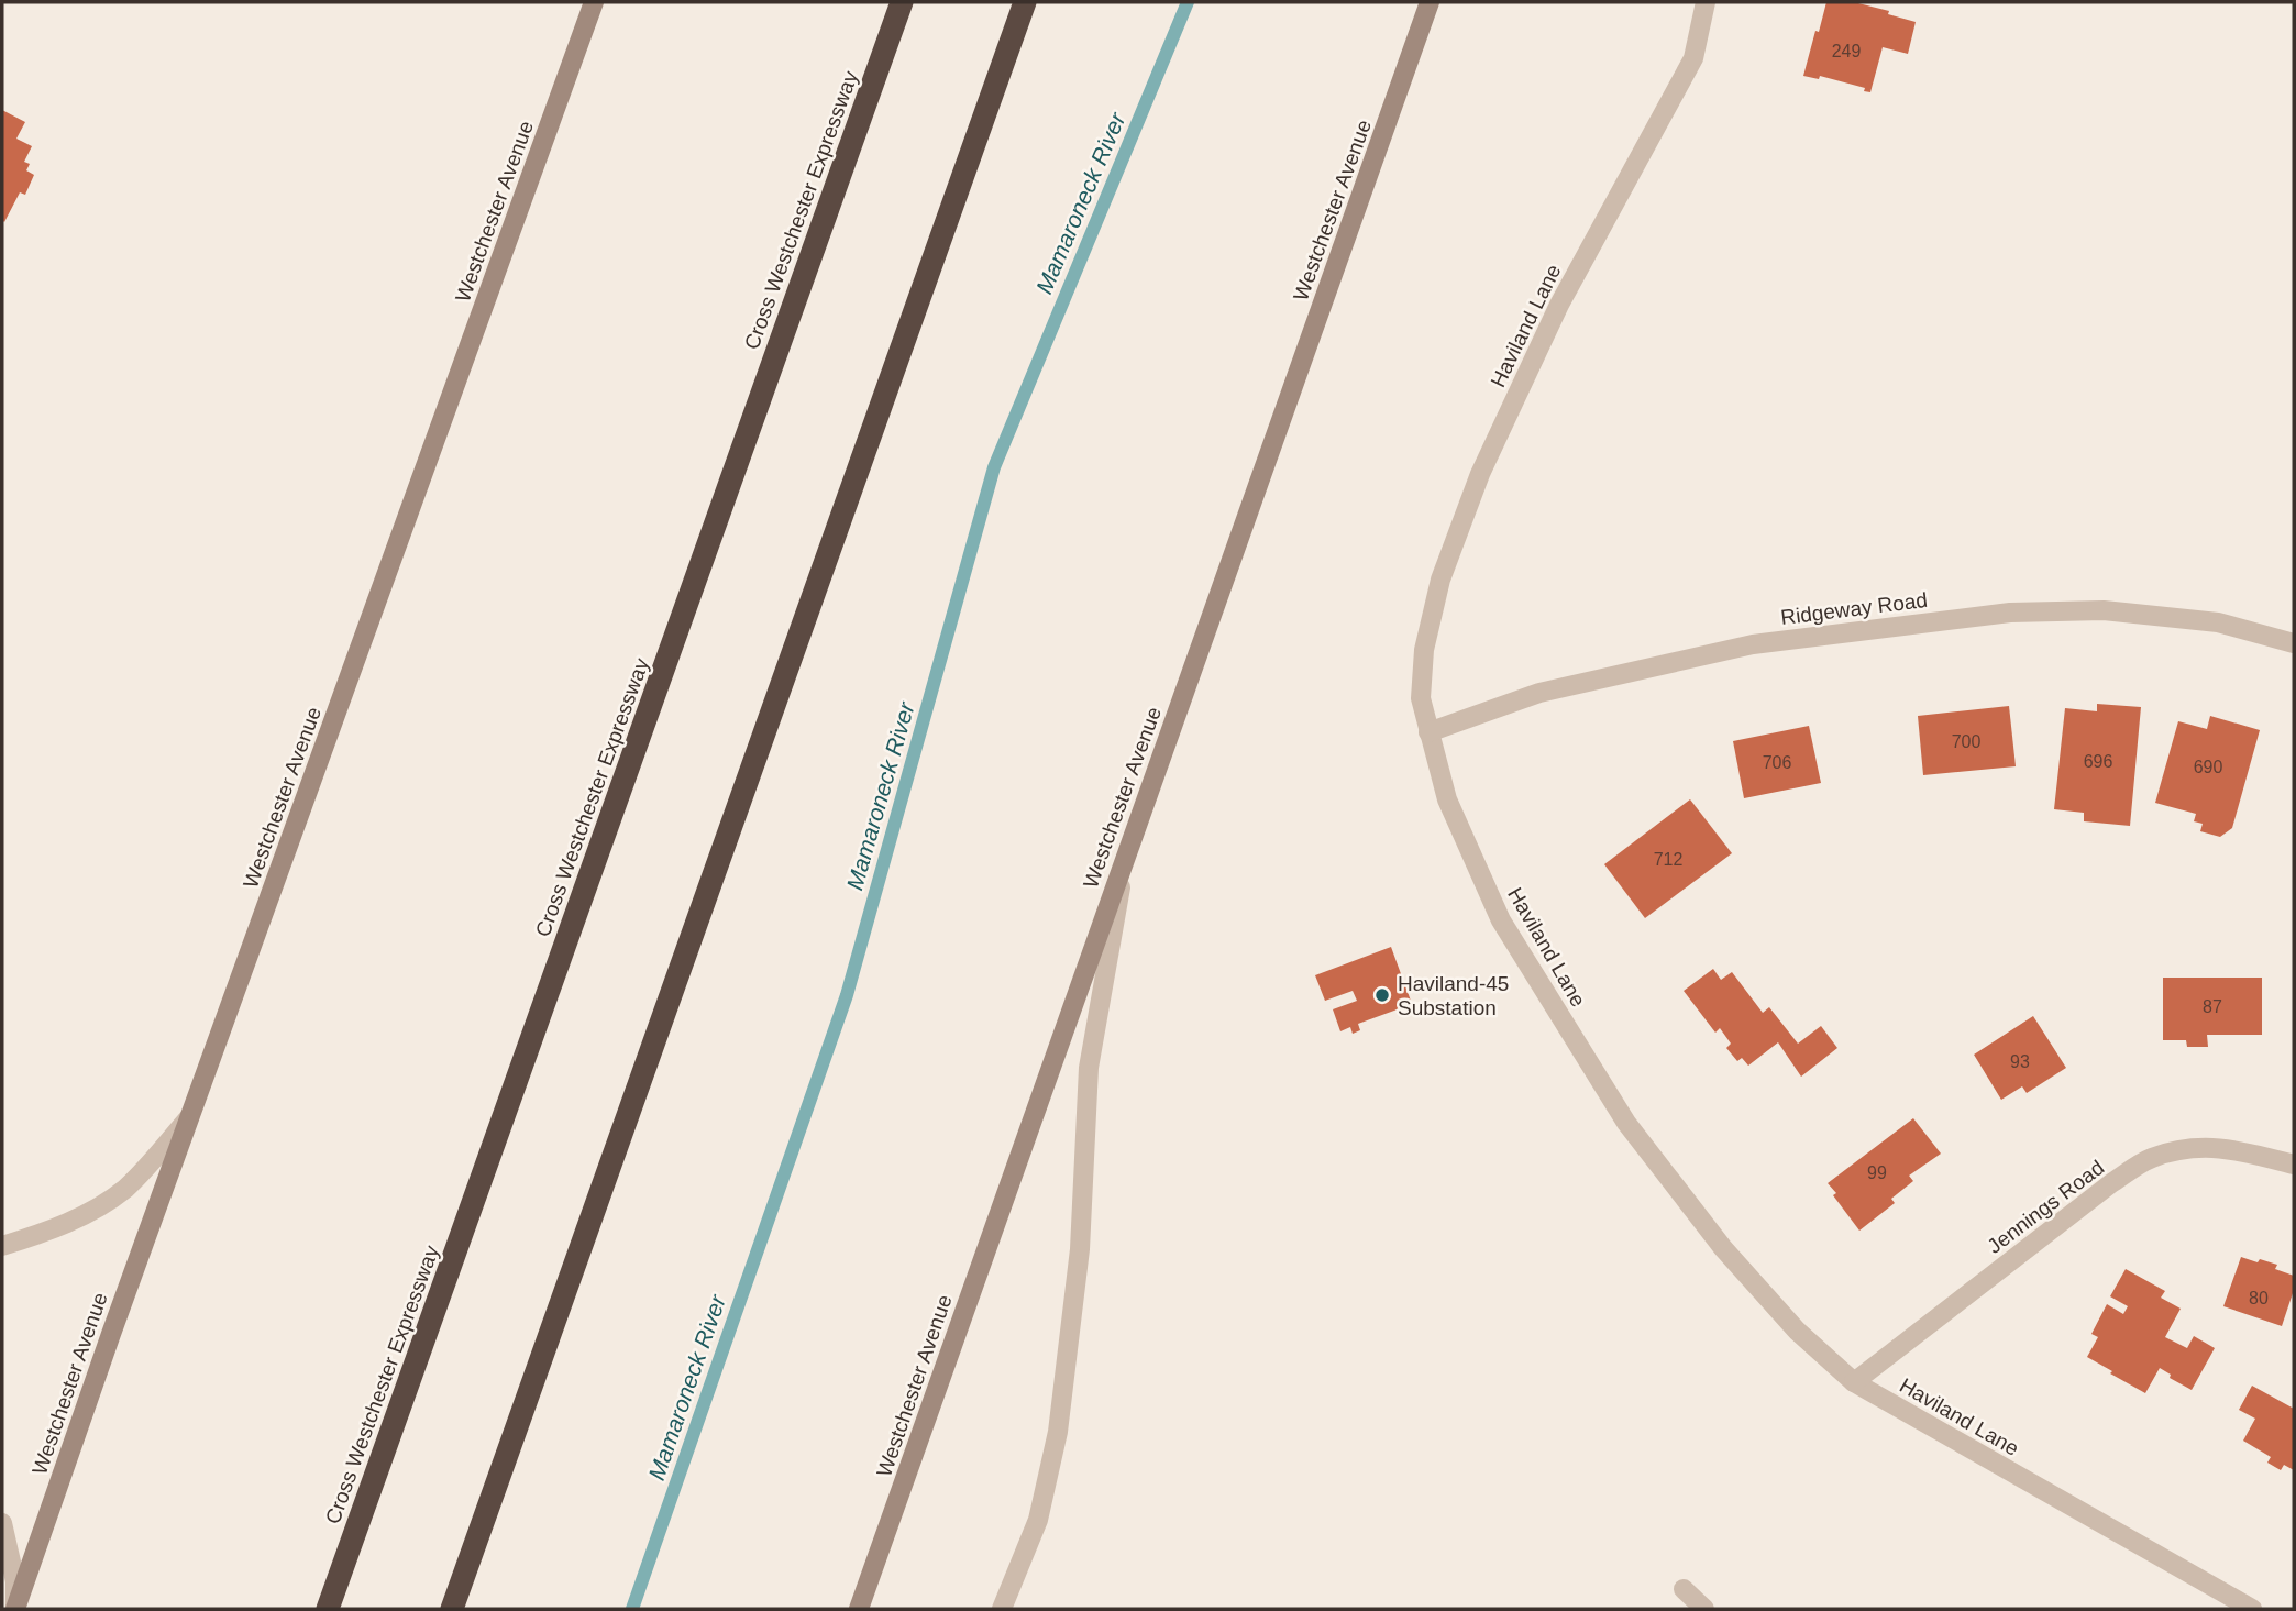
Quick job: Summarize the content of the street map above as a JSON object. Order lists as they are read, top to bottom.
{
  "streets": {
    "highway": ["Cross Westchester Expressway"],
    "main road": ["Westchester Avenue"],
    "street": ["Haviland Lane", "Ridgeway Road", "Jennings Road"]
  },
  "crossings": [
    ["Haviland Lane", "Ridgeway Road"],
    ["Haviland Lane", "Jennings Road"]
  ],
  "water": ["Mamaroneck River"],
  "places": ["Haviland-45 Substation"],
  "house_numbers": [
    "249",
    "700",
    "696",
    "706",
    "690",
    "712",
    "87",
    "93",
    "99",
    "80"
  ]
}
